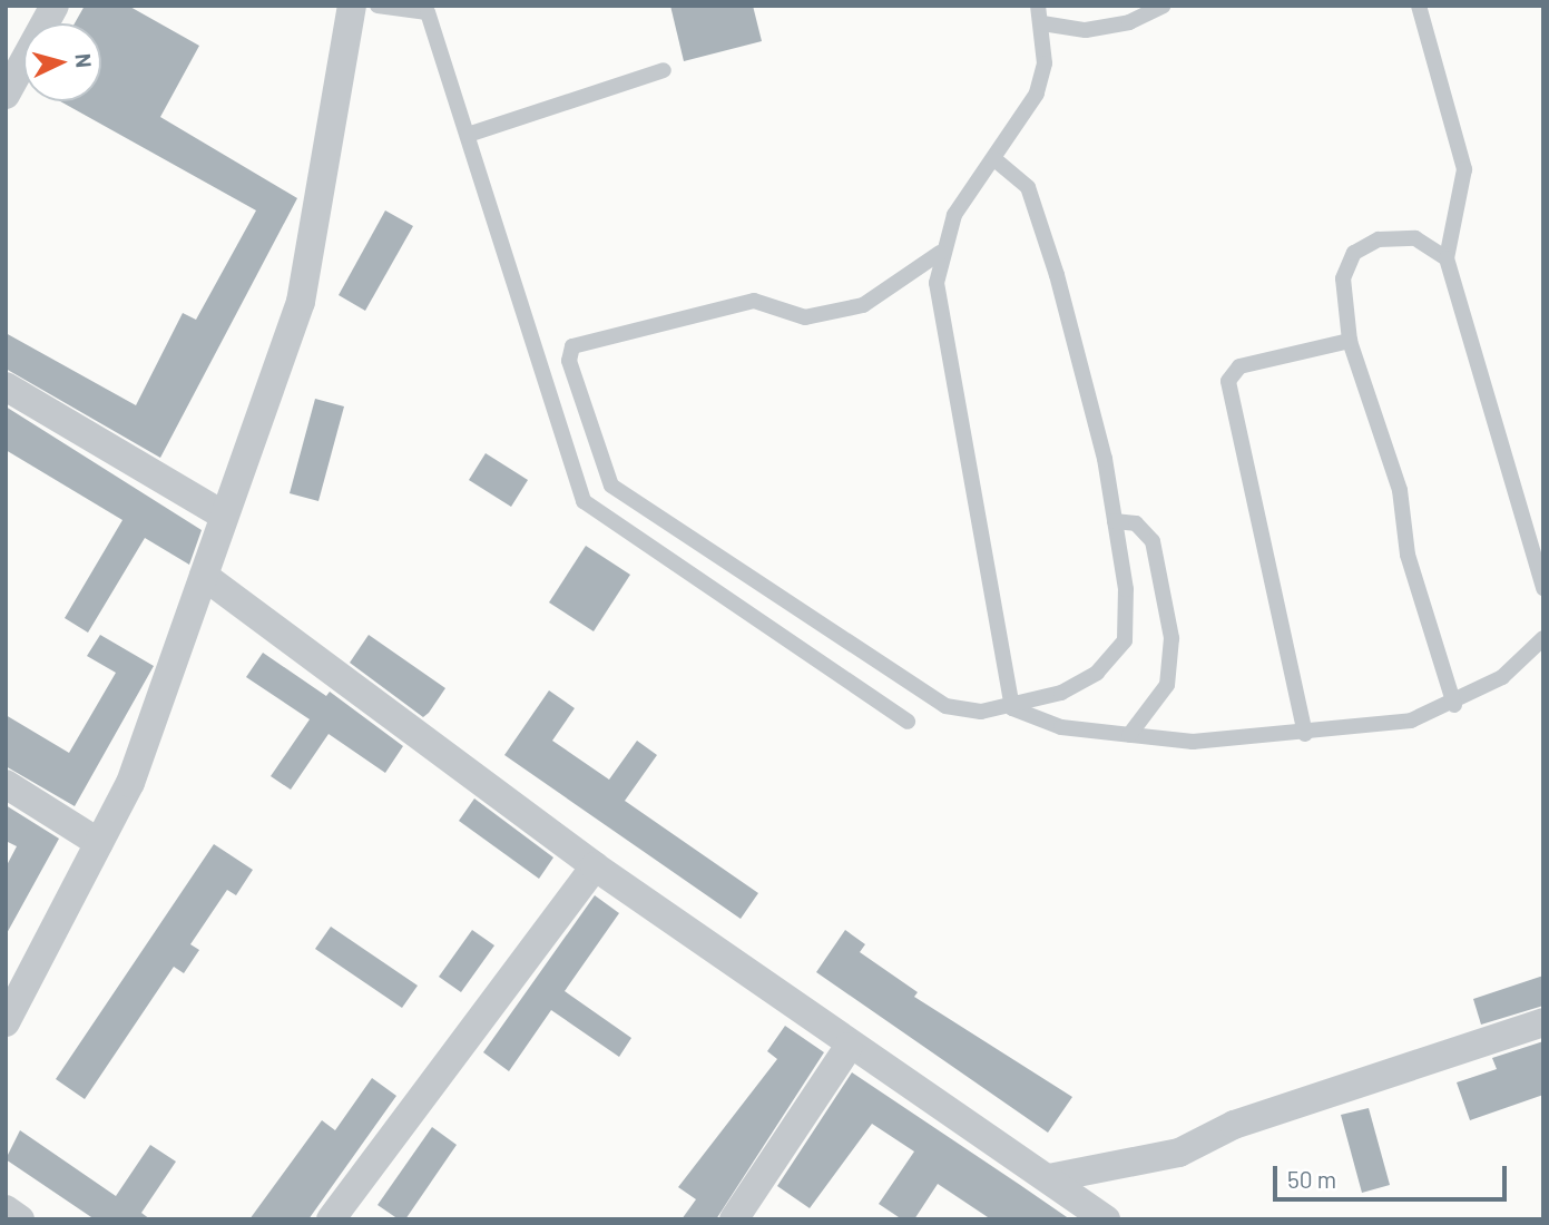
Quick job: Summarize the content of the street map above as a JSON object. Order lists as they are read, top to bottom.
{
  "scale_bar": "50 m",
  "north": "right"
}
